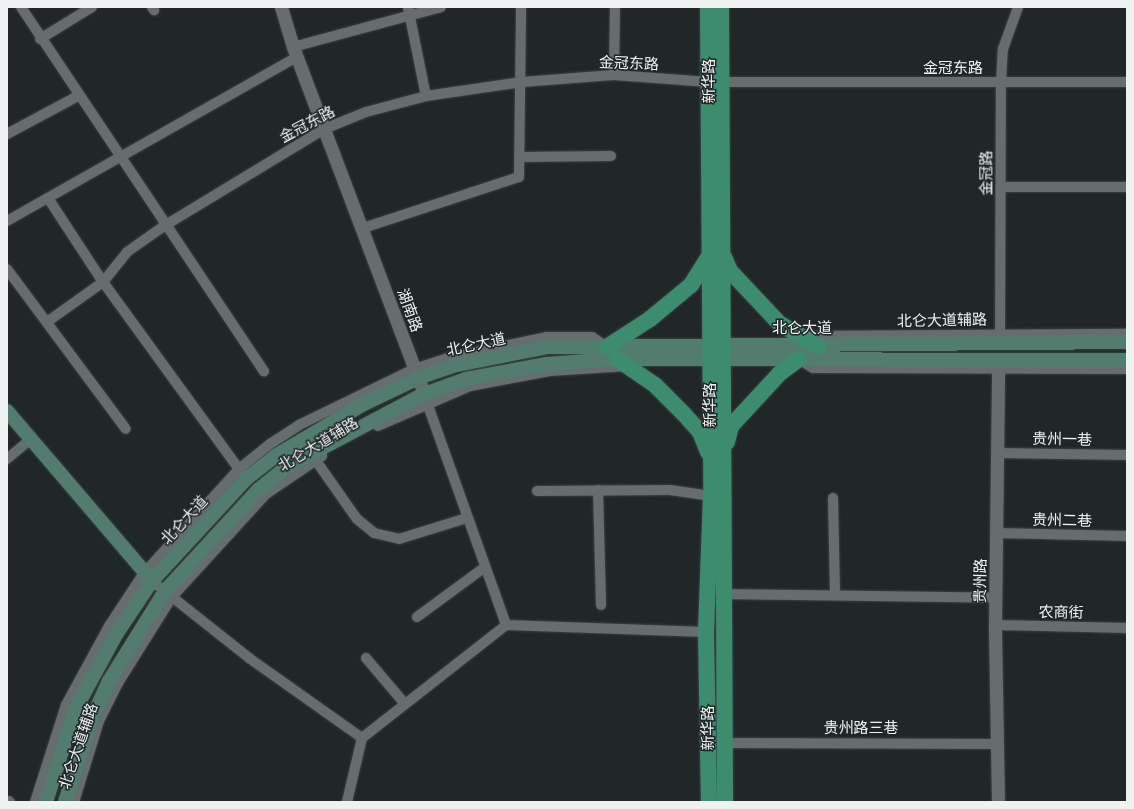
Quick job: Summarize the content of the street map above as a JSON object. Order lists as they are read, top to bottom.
{
  "streets": {
    "main road": ["新华路", "北仑大道"],
    "street": [
      "金冠东路",
      "金冠路",
      "湖南路",
      "北仑大道辅路",
      "贵州一巷",
      "贵州二巷",
      "贵州路",
      "农商街",
      "贵州路三巷"
    ]
  },
  "crossings": [
    ["金冠东路", "新华路"],
    ["金冠东路", "金冠路"],
    ["金冠东路", "湖南路"],
    ["新华路", "北仑大道"],
    ["新华路", "贵州路三巷"],
    ["金冠路", "北仑大道辅路"],
    ["金冠路", "北仑大道"],
    ["湖南路", "北仑大道"],
    ["北仑大道辅路", "北仑大道"],
    ["北仑大道", "贵州路"],
    ["贵州一巷", "贵州路"],
    ["贵州二巷", "贵州路"],
    ["贵州路", "农商街"],
    ["贵州路", "贵州路三巷"]
  ]
}
